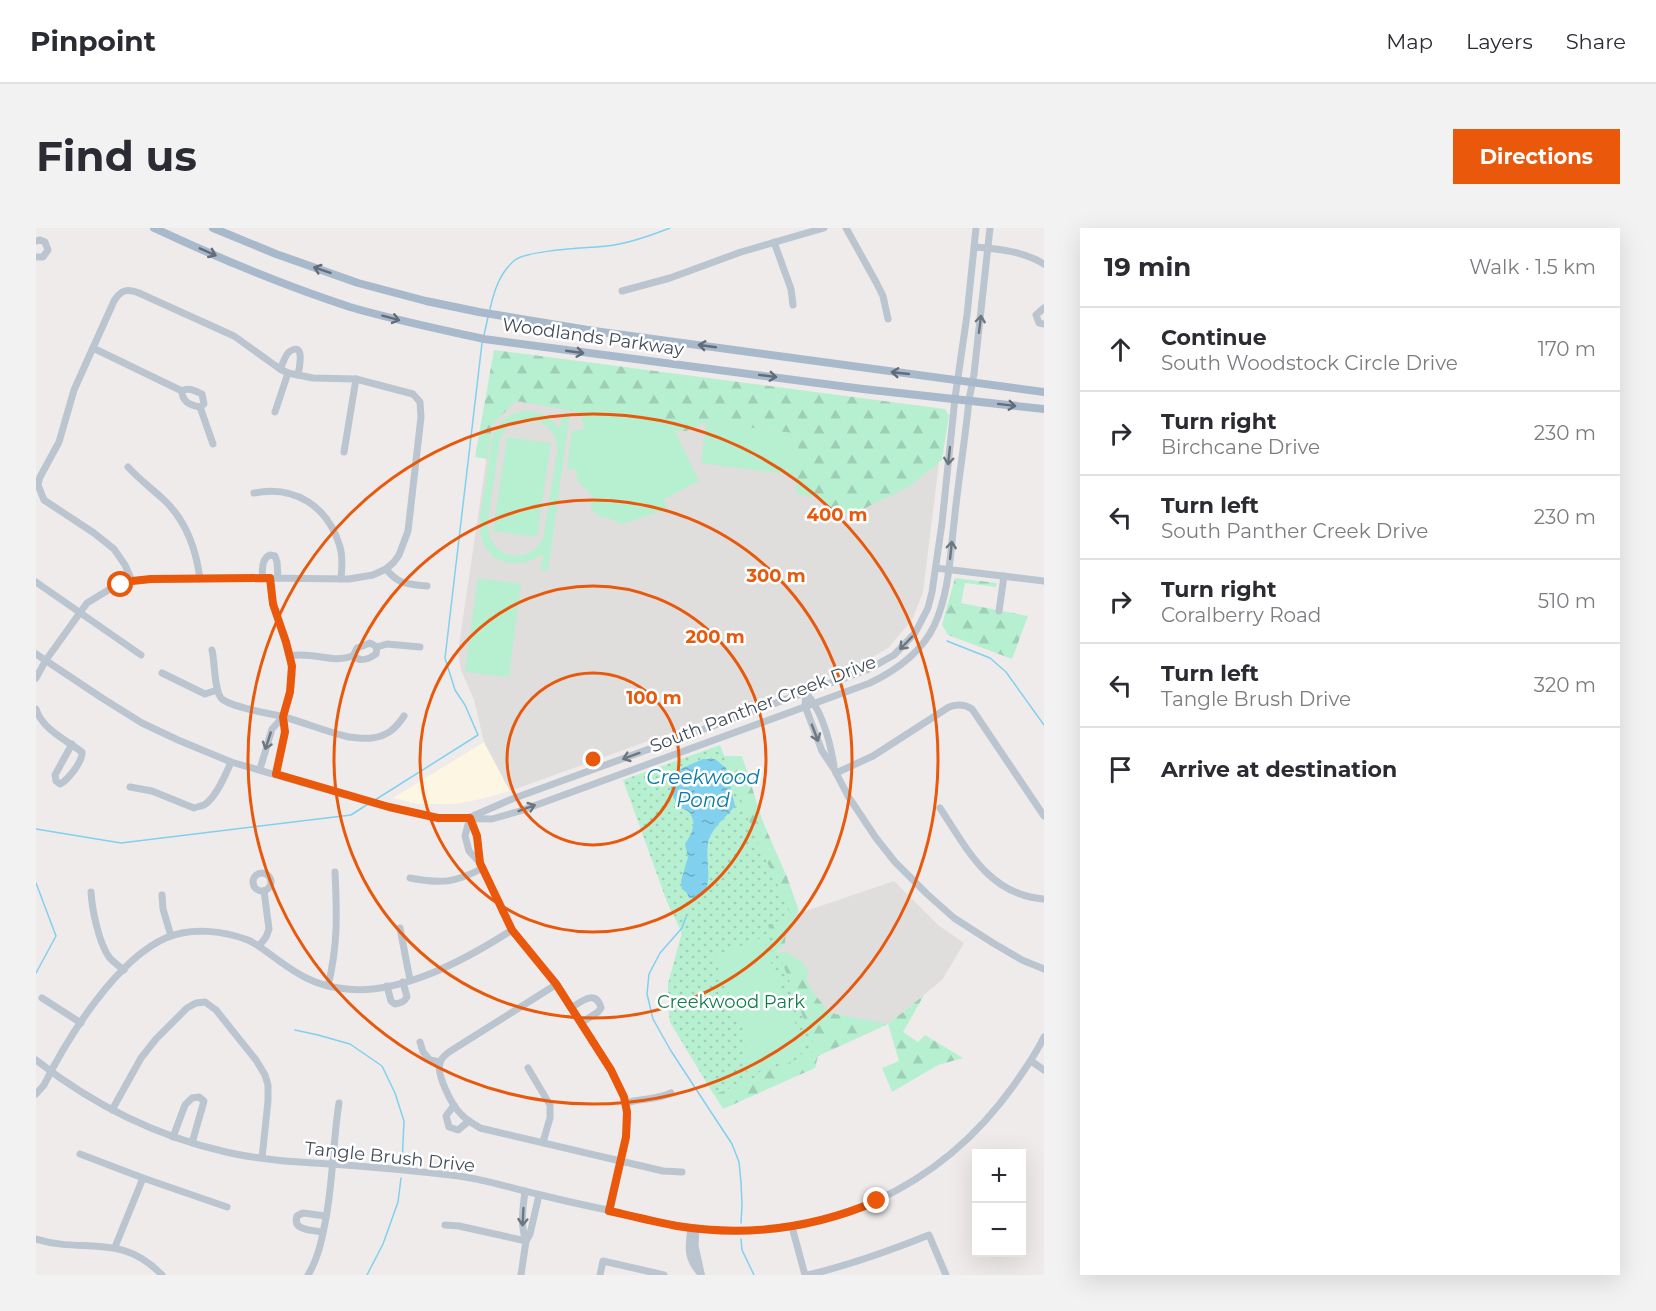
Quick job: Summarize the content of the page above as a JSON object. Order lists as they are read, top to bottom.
{
  "streets": {
    "main road": ["Woodlands Parkway"],
    "street": ["South Panther Creek Drive", "Tangle Brush Drive"]
  },
  "crossings": [
    ["Woodlands Parkway", "South Panther Creek Drive"]
  ],
  "water": ["Creekwood Pond"],
  "parks": ["Creekwood Park"],
  "page": {
    "header": "Pinpoint",
    "nav": ["Map", "Layers", "Share"],
    "buttons": "Directions",
    "title": "Find us",
    "heading": ["19 min", "Walk · 1.5 km"],
    "list": [
      ["Continue", "South Woodstock Circle Drive", "170 m"],
      ["Turn right", "Birchcane Drive", "230 m"],
      ["Turn left", "South Panther Creek Drive", "230 m"],
      ["Turn right", "Coralberry Road", "510 m"],
      ["Turn left", "Tangle Brush Drive", "320 m"],
      "Arrive at destination"
    ],
    "map_buttons": ["+", "−"]
  },
  "rings": [
    "400 m",
    "300 m",
    "200 m",
    "100 m"
  ]
}
